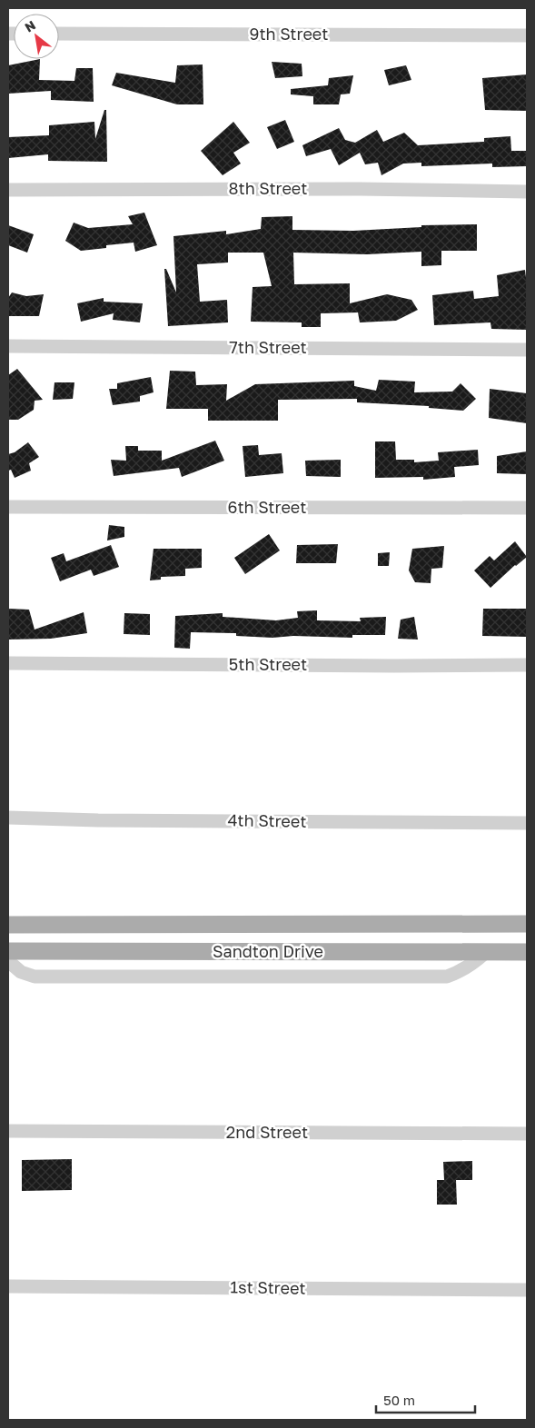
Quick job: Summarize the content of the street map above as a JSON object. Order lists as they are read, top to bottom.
{
  "streets": {
    "main road": ["Sandton Drive"],
    "street": [
      "9th Street",
      "8th Street",
      "7th Street",
      "6th Street",
      "5th Street",
      "4th Street",
      "2nd Street",
      "1st Street"
    ]
  },
  "scale_bar": "50 m",
  "north": "top left"
}
